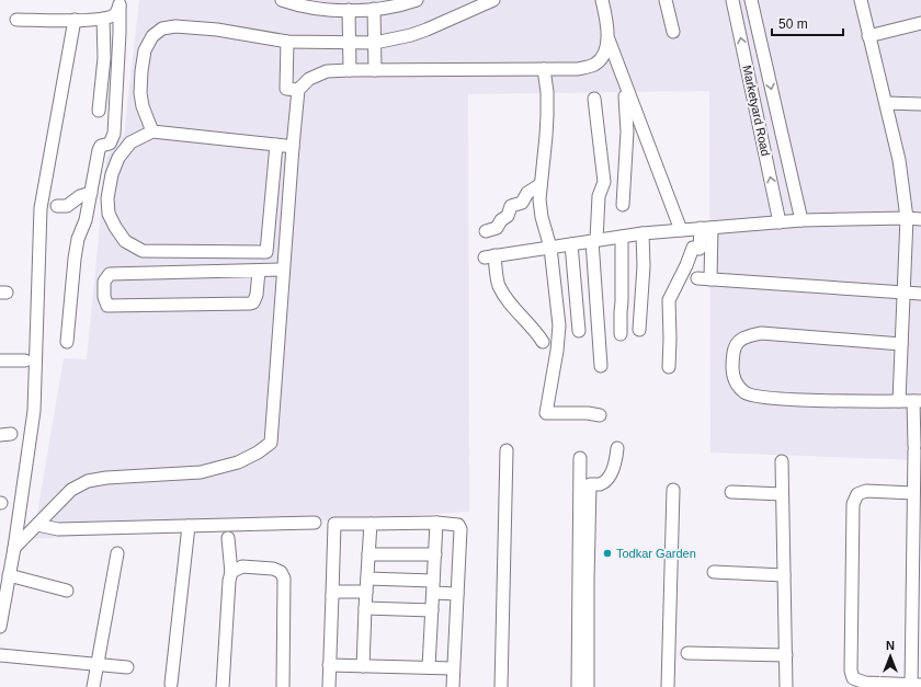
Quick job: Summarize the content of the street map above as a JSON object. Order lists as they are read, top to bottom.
{
  "streets": {
    "street": ["Marketyard Road"]
  },
  "places": ["Todkar Garden"],
  "scale_bar": "50 m",
  "north": "top"
}
